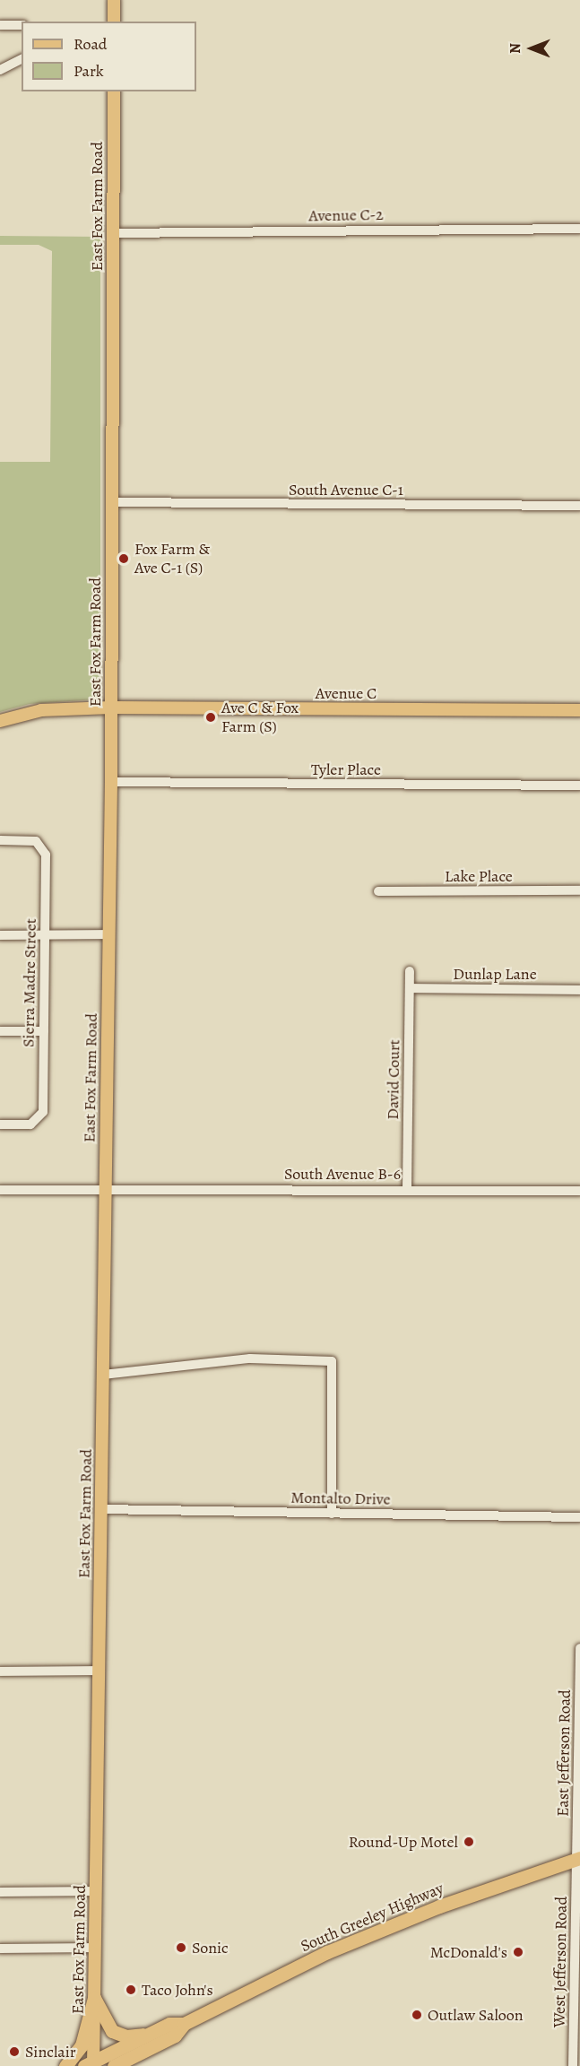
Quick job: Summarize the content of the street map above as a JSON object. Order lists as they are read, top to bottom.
{
  "streets": {
    "highway": ["South Greeley Highway"],
    "main road": ["East Fox Farm Road", "Avenue C"],
    "street": [
      "Avenue C-2",
      "South Avenue C-1",
      "Tyler Place",
      "Lake Place",
      "Dunlap Lane",
      "Sierra Madre Street",
      "David Court",
      "South Avenue B-6",
      "Montalto Drive",
      "East Jefferson Road",
      "West Jefferson Road"
    ]
  },
  "crossings": [
    ["East Fox Farm Road", "Avenue C-2"],
    ["East Fox Farm Road", "South Avenue C-1"],
    ["East Fox Farm Road", "Avenue C"],
    ["East Fox Farm Road", "Tyler Place"],
    ["East Fox Farm Road", "South Avenue B-6"],
    ["East Fox Farm Road", "Montalto Drive"],
    ["East Fox Farm Road", "South Greeley Highway"],
    ["Dunlap Lane", "David Court"],
    ["David Court", "South Avenue B-6"],
    ["East Jefferson Road", "South Greeley Highway"],
    ["East Jefferson Road", "West Jefferson Road"],
    ["South Greeley Highway", "West Jefferson Road"]
  ],
  "places": [
    "Fox Farm & Ave C-1 (S)",
    "Ave C & Fox Farm (S)",
    "Round-Up Motel",
    "Sonic",
    "McDonald's",
    "Taco John's",
    "Outlaw Saloon",
    "Sinclair"
  ],
  "legend": ["Road", "Park"],
  "north": "left"
}
